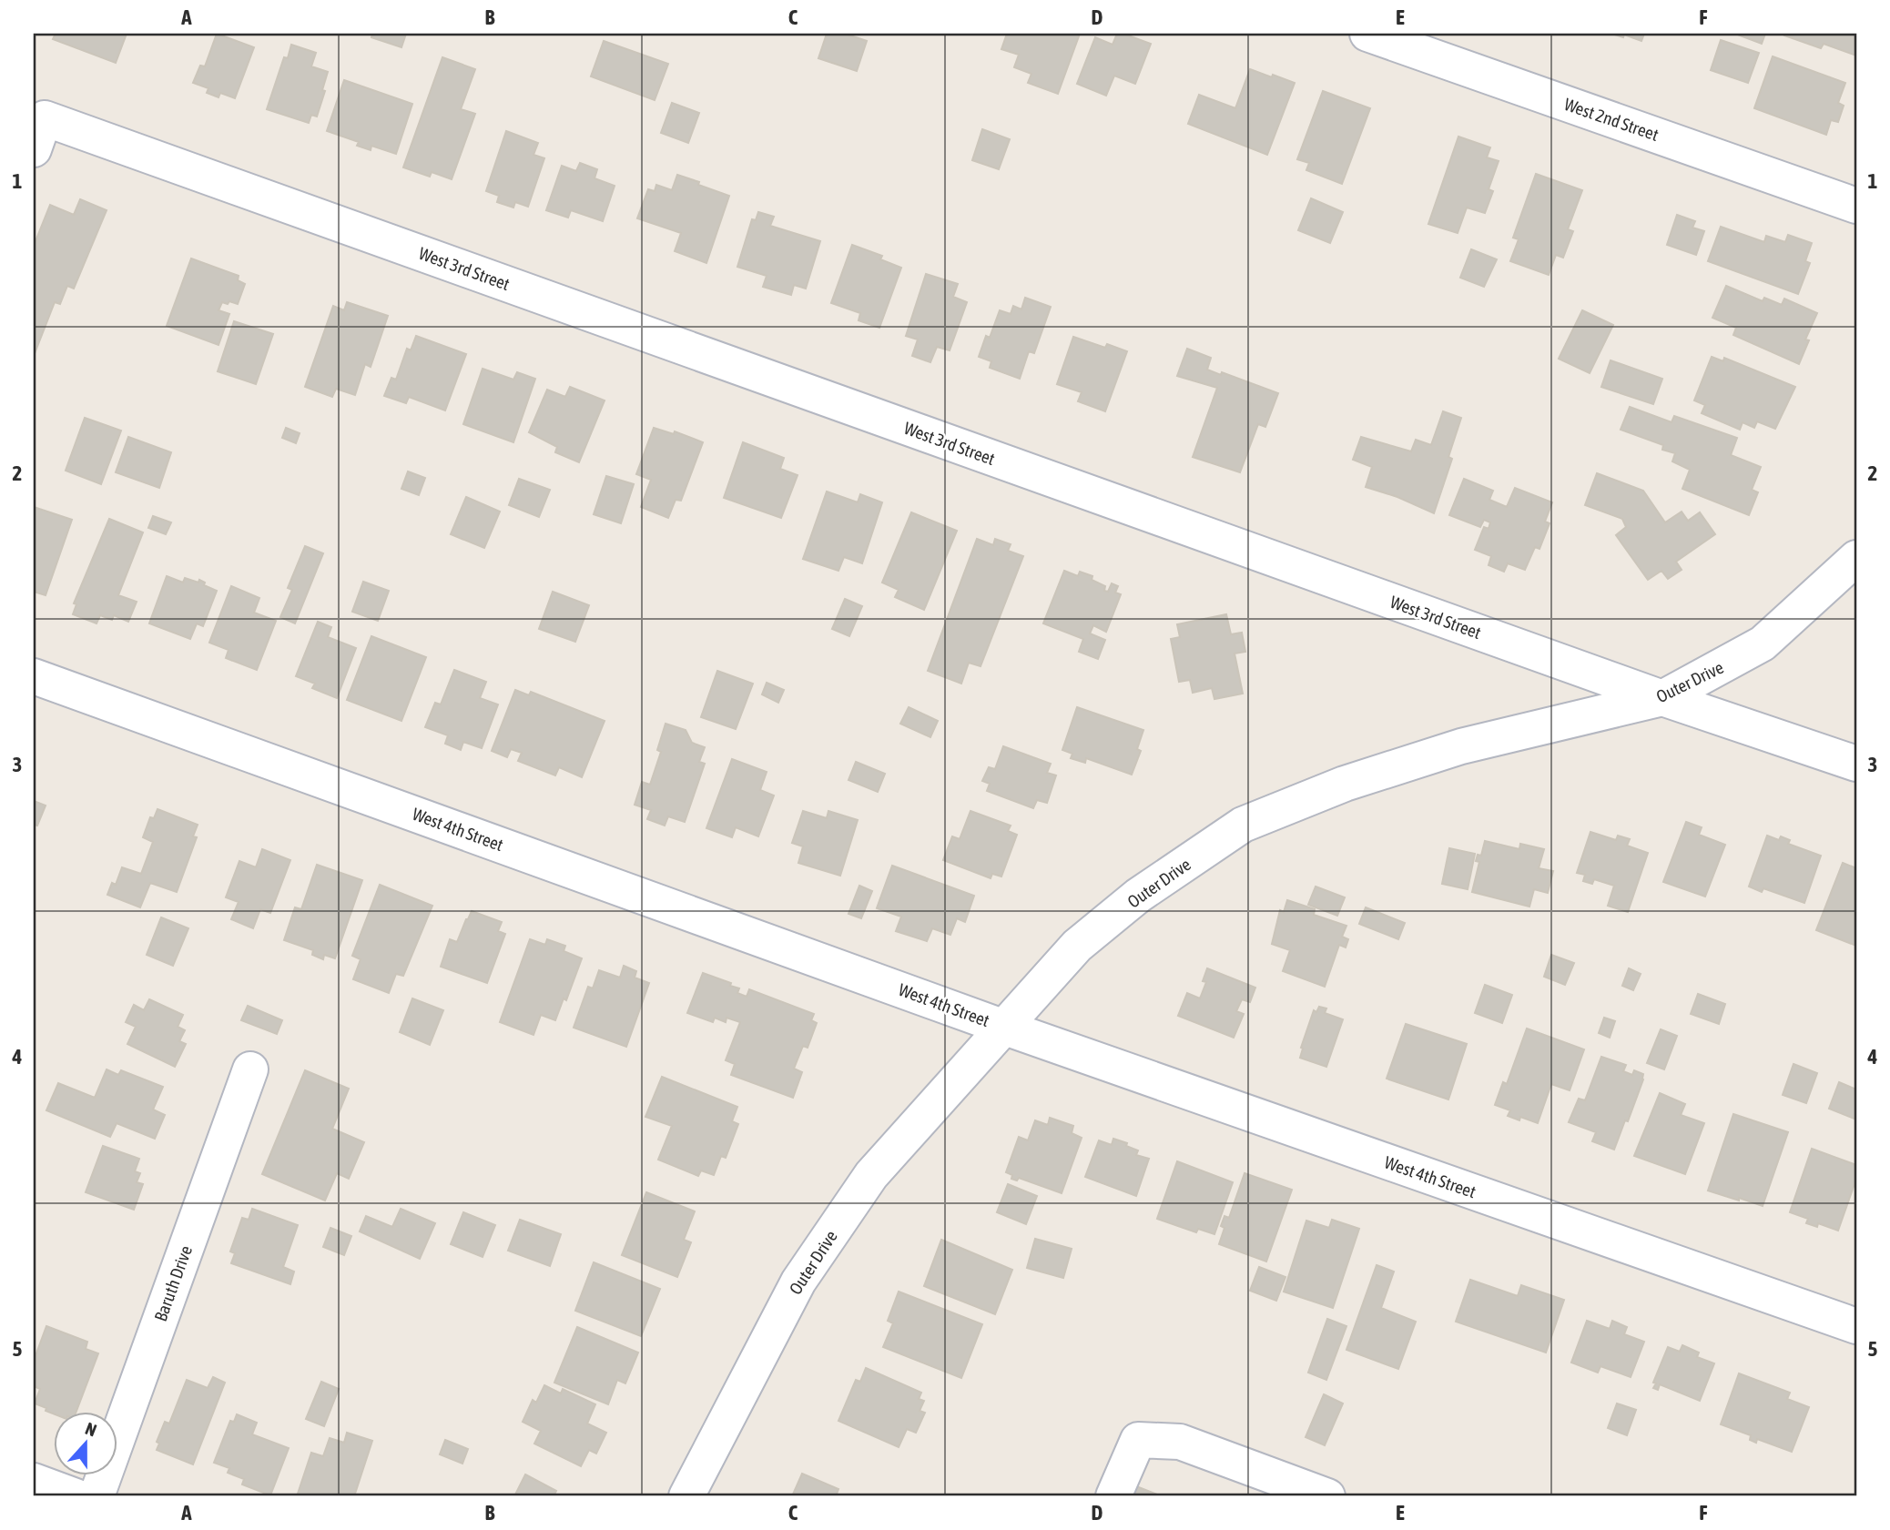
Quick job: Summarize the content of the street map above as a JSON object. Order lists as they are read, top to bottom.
{
  "streets": {
    "street": [
      "West 2nd Street",
      "West 3rd Street",
      "Outer Drive",
      "West 4th Street",
      "Baruth Drive"
    ]
  },
  "crossings": [
    ["West 3rd Street", "Outer Drive"],
    ["Outer Drive", "West 4th Street"]
  ],
  "north": "top",
  "grid": {
    "columns": [
      "A",
      "B",
      "C",
      "D",
      "E",
      "F"
    ],
    "rows": [
      "1",
      "2",
      "3",
      "4",
      "5"
    ]
  }
}
